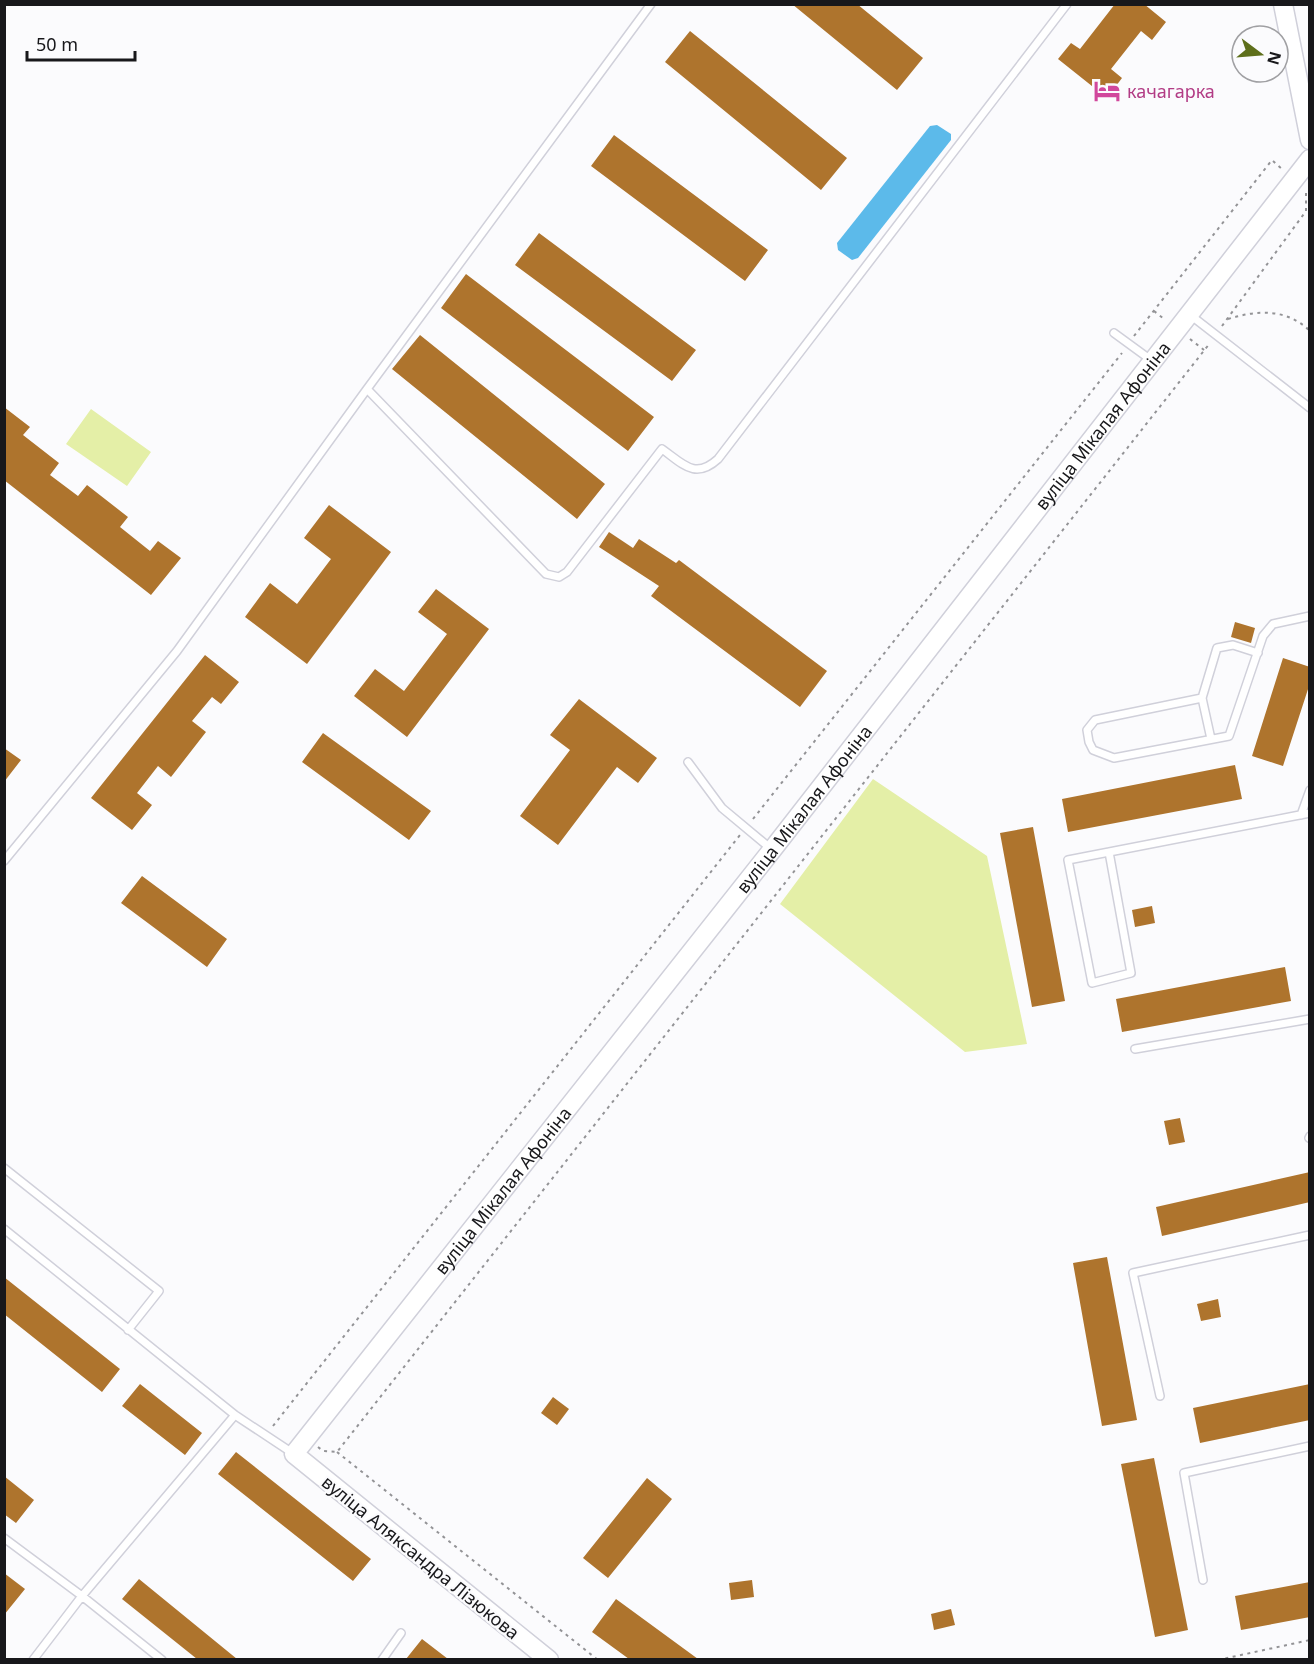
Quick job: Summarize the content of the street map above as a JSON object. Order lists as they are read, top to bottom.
{
  "streets": {
    "street": ["вуліца Мікалая Афоніна", "вуліца Аляксандра Лізюкова"]
  },
  "crossings": [
    ["вуліца Мікалая Афоніна", "вуліца Аляксандра Лізюкова"]
  ],
  "places": {
    "hotel": ["качагарка"]
  },
  "scale_bar": "50 m",
  "north": "right"
}
